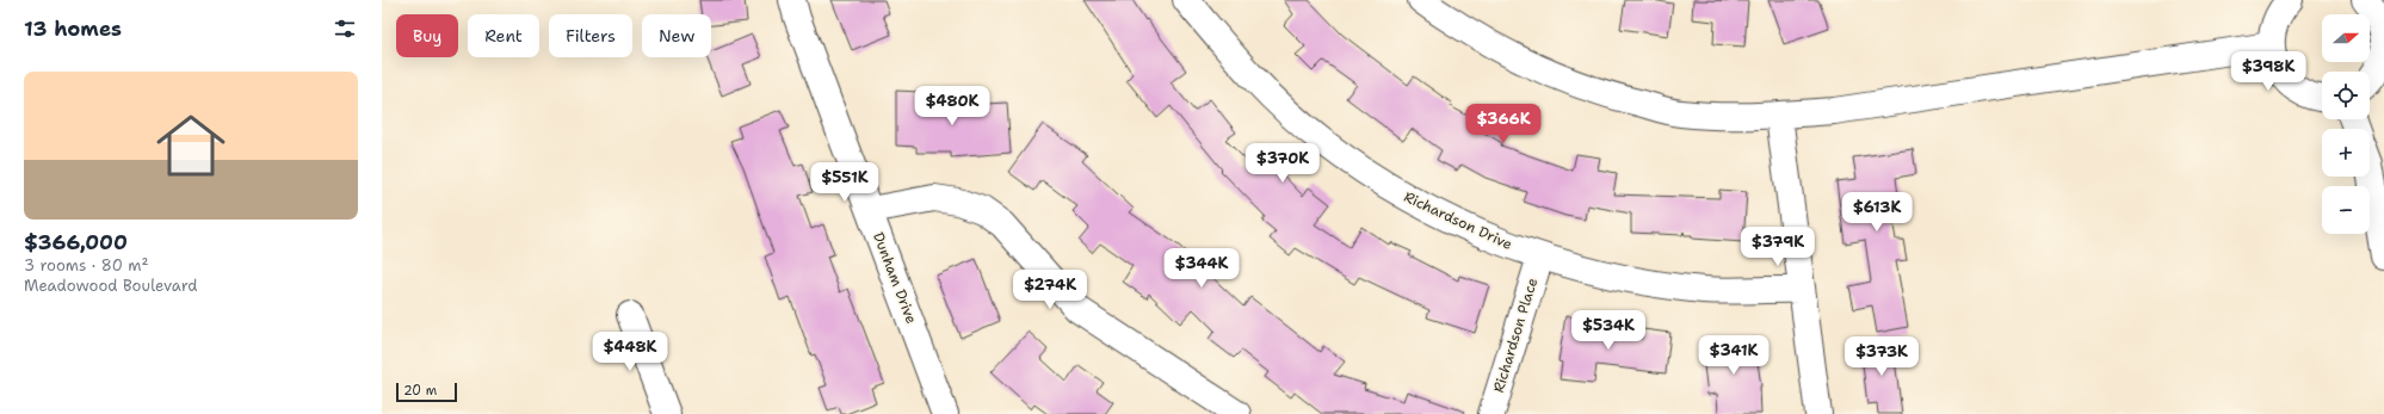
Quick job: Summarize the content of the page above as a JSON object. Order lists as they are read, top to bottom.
{
  "streets": {
    "street": ["Richardson Drive", "Dunham Drive", "Richardson Place"]
  },
  "crossings": [
    ["Richardson Drive", "Richardson Place"]
  ],
  "scale_bar": "20 m",
  "north": "right",
  "page": {
    "heading": "13 homes",
    "map_buttons": ["+", "−"],
    "chip": [
      "Buy",
      "Rent",
      "Filters",
      "New"
    ],
    "price": [
      "$398K",
      "$480K",
      "$366K",
      "$370K",
      "$551K",
      "$613K",
      "$379K",
      "$344K",
      "$274K",
      "$534K",
      "$448K",
      "$341K",
      "$373K"
    ],
    "list": [
      {
        "name": "$366,000",
        "note": "3 rooms · 80 m² · Meadowood Boulevard"
      }
    ],
    "scale": "20 m"
  }
}
